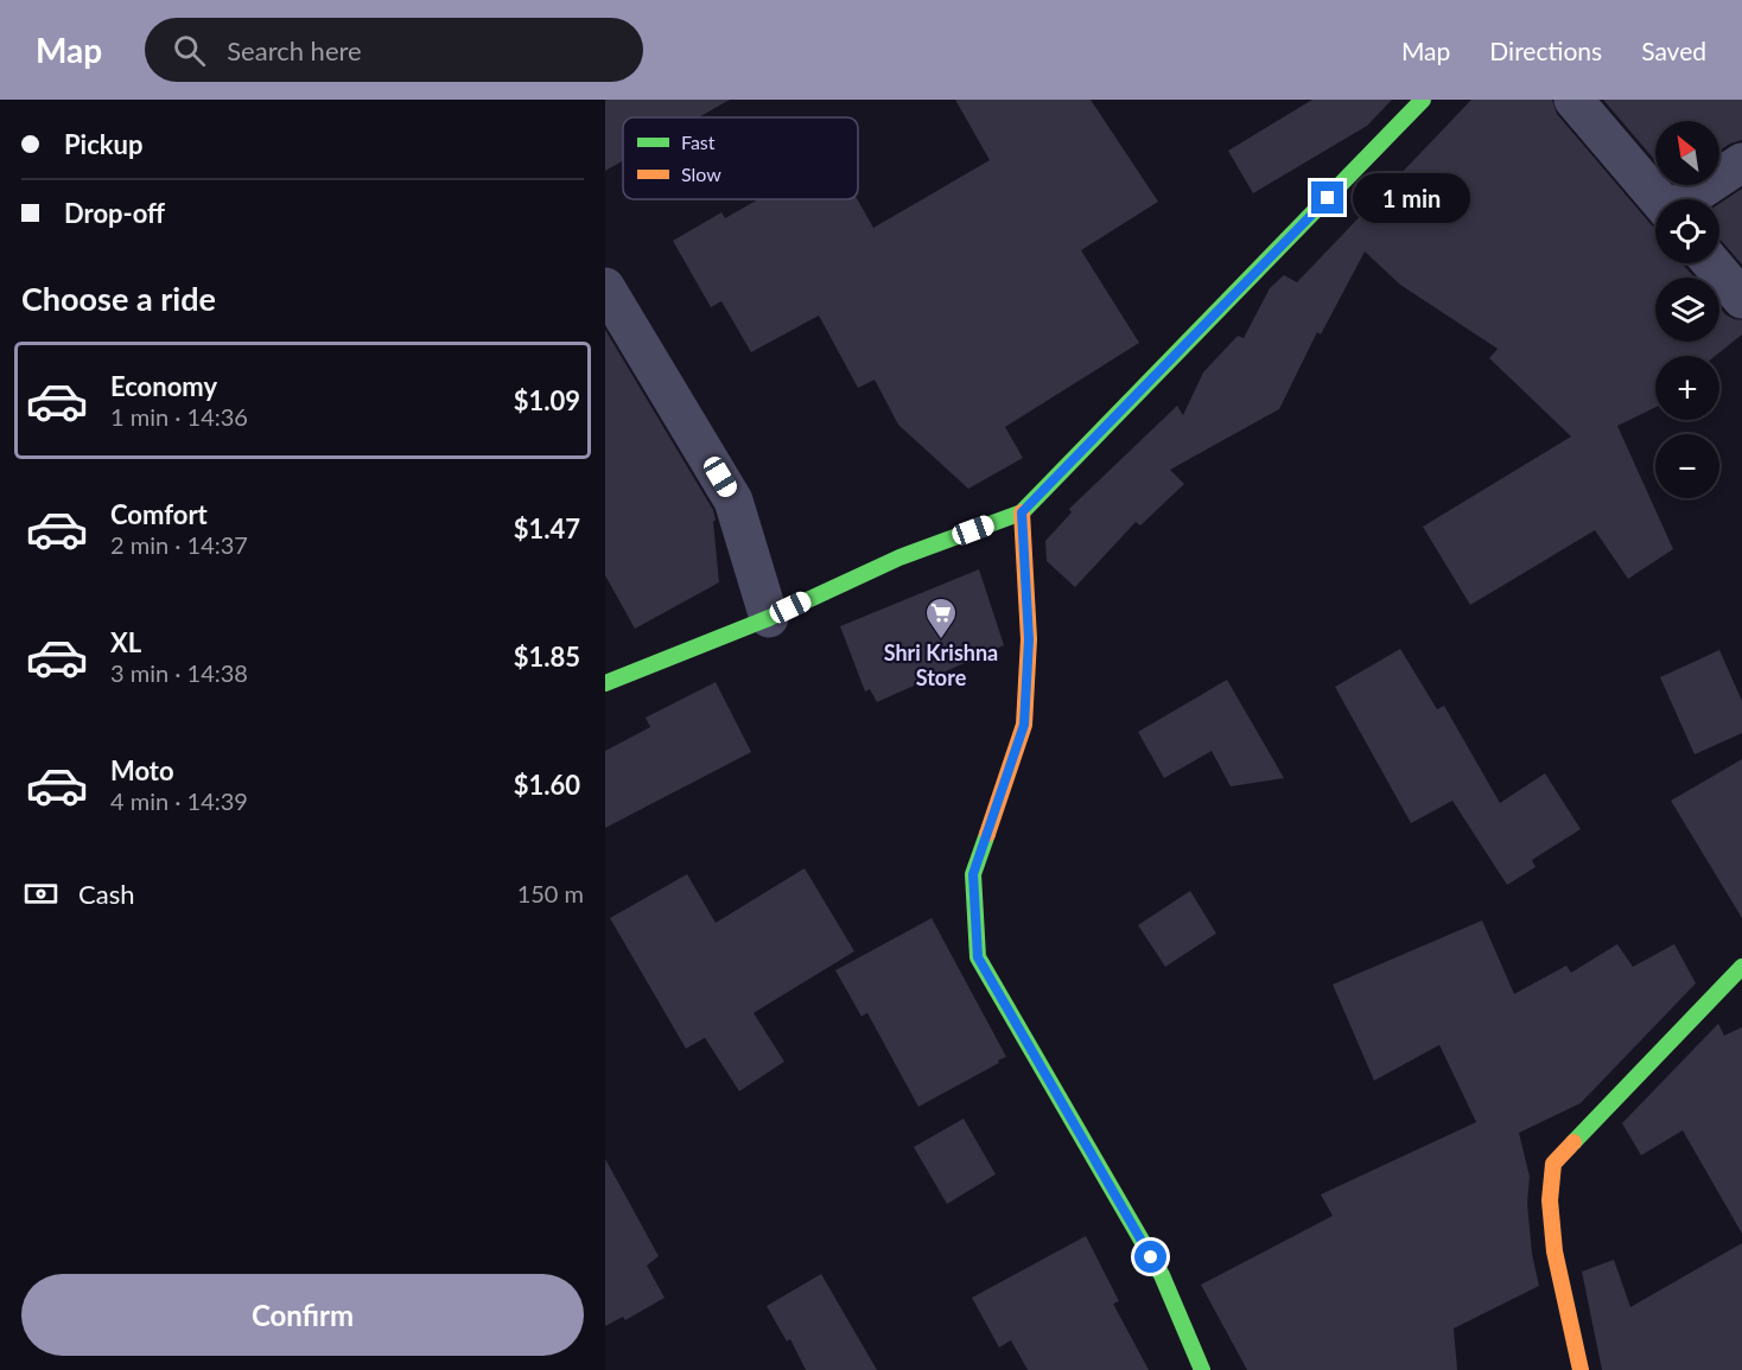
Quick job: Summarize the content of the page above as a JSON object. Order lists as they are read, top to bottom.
{
  "places": {
    "supermarket": ["Shri Krishna Store"]
  },
  "legend": ["Fast", "Slow"],
  "north": "top left",
  "page": {
    "header": "Map",
    "search": "Search here",
    "nav": ["Map", "Directions", "Saved"],
    "banner": ["Pickup", "Drop-off"],
    "map_buttons": ["+", "−"],
    "bubble": "1 min",
    "heading": "Choose a ride",
    "list": [
      {
        "name": "Economy",
        "note": "1 min · 14:36",
        "value": "$1.09"
      },
      {
        "name": "Comfort",
        "note": "2 min · 14:37",
        "value": "$1.47"
      },
      {
        "name": "XL",
        "note": "3 min · 14:38",
        "value": "$1.85"
      },
      {
        "name": "Moto",
        "note": "4 min · 14:39",
        "value": "$1.60"
      }
    ],
    "pay": ["Cash", "150 m"],
    "buttons": "Confirm"
  }
}
